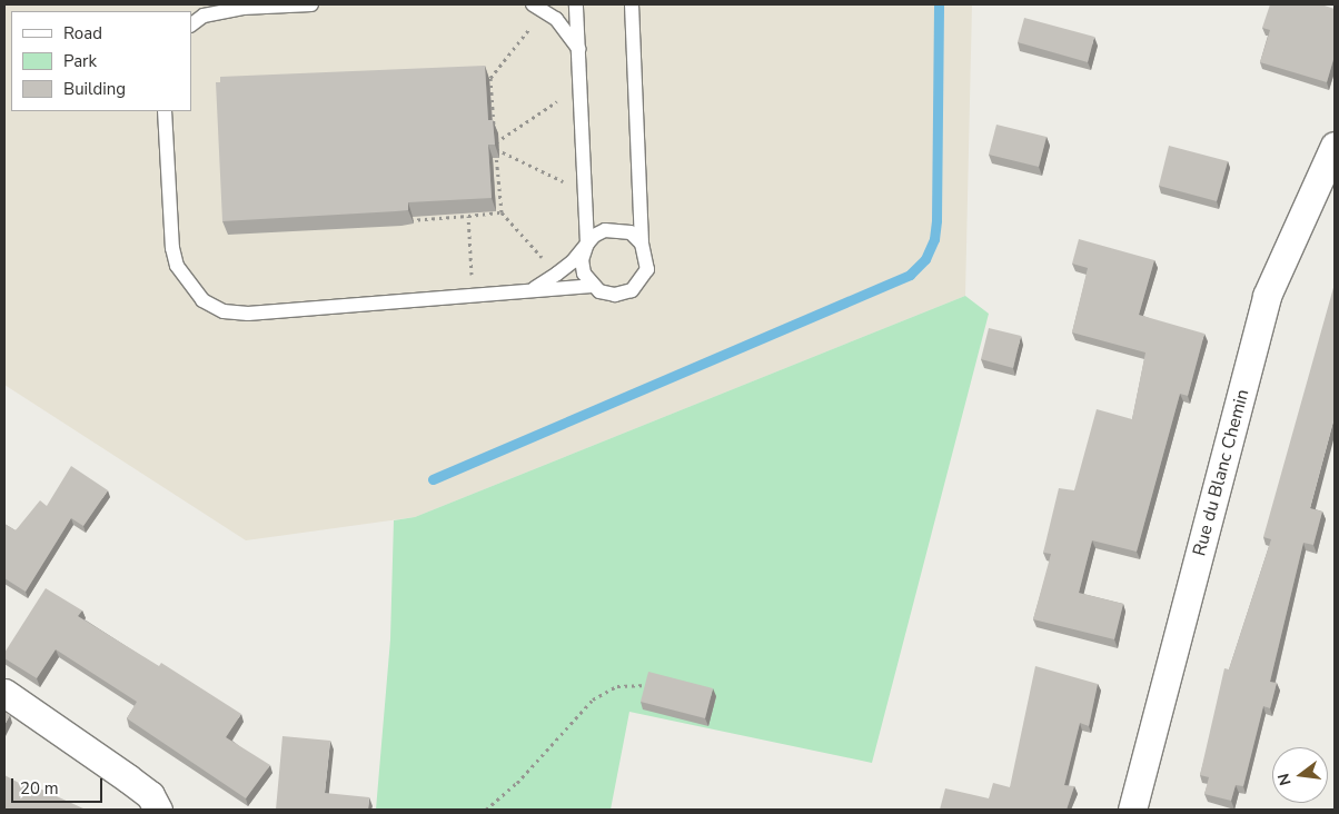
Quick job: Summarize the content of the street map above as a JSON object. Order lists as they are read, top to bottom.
{
  "streets": {
    "street": ["Rue du Blanc Chemin"]
  },
  "legend": ["Road", "Park", "Building"],
  "scale_bar": "20 m",
  "north": "left"
}
